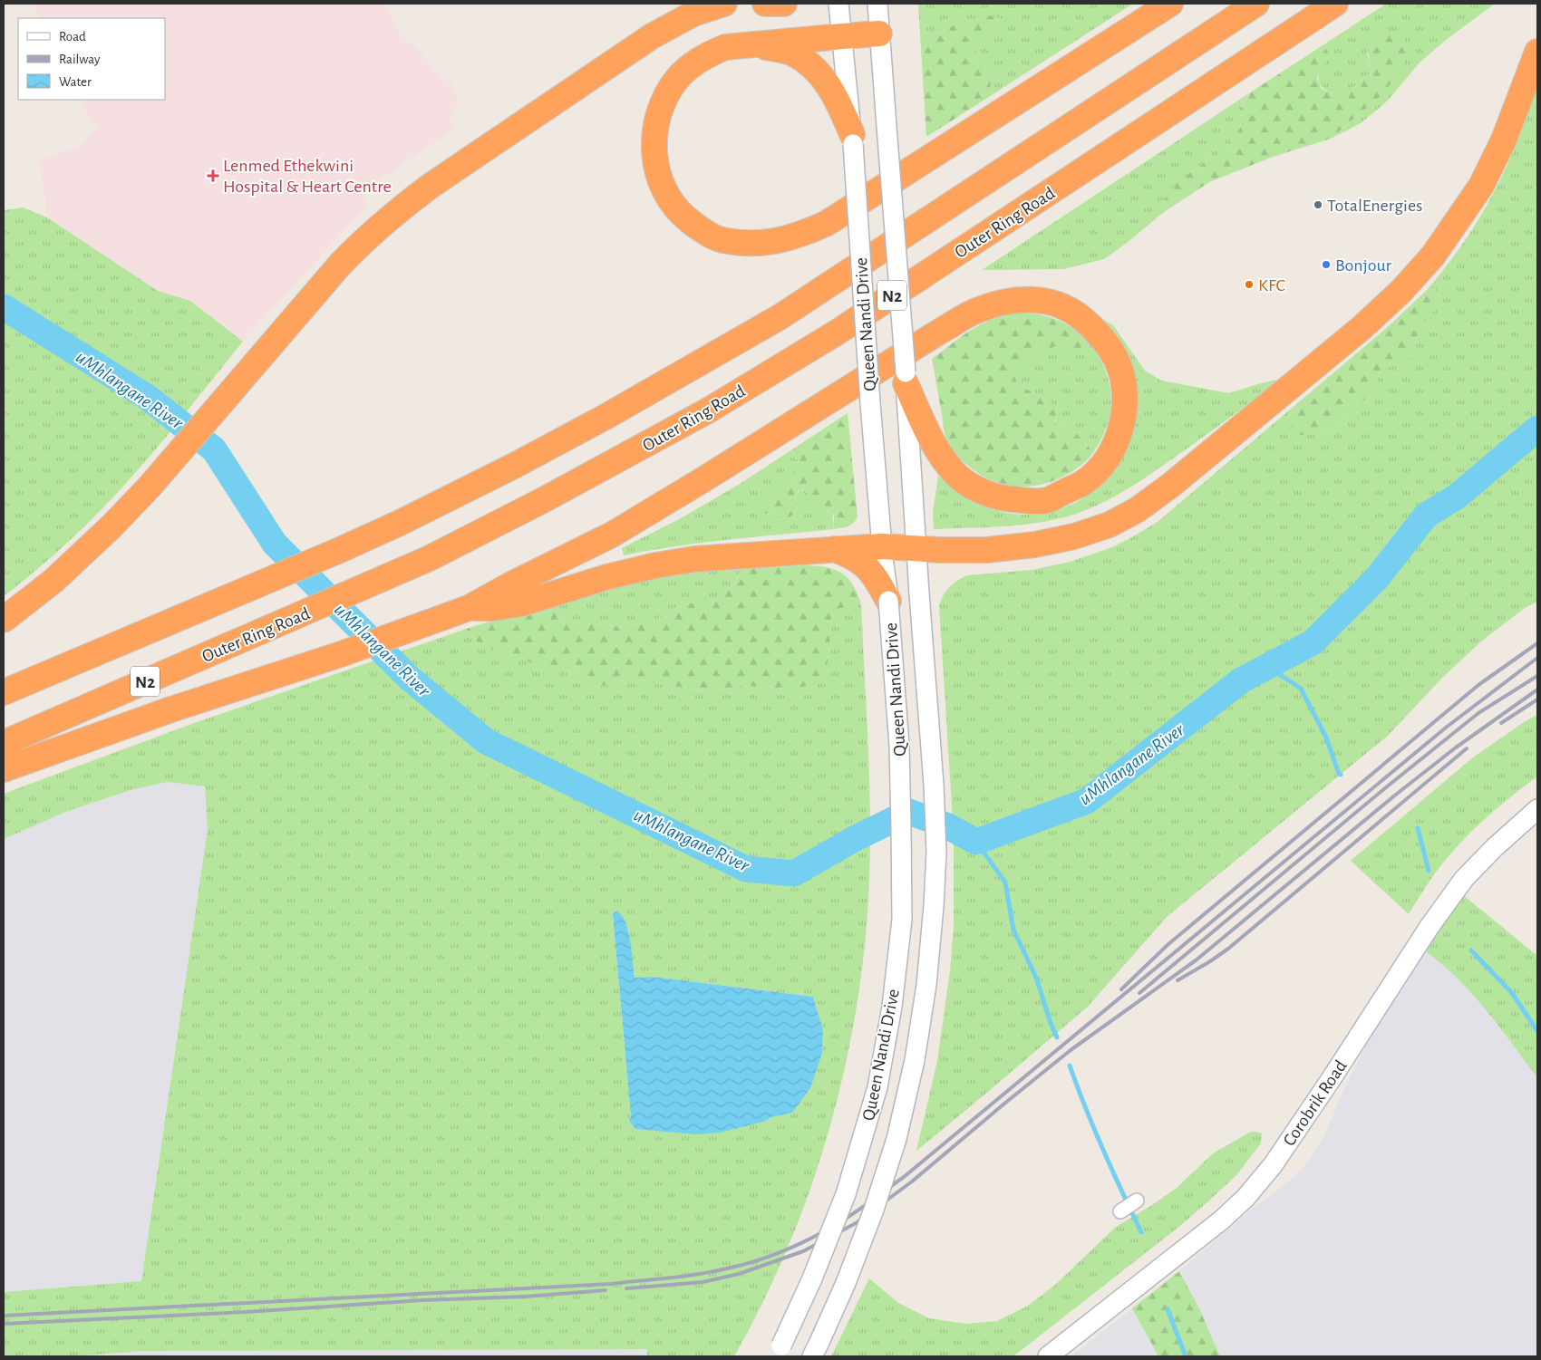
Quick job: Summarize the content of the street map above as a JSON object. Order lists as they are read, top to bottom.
{
  "streets": {
    "highway": ["Outer Ring Road", "N2"],
    "main road": ["Queen Nandi Drive", "Corobrik Road"]
  },
  "water": ["uMhlangane River"],
  "places": {
    "health": ["Lenmed Ethekwini Hospital & Heart Centre"],
    "other": ["TotalEnergies", "Bonjour", "KFC"]
  },
  "legend": ["Road", "Railway", "Water"]
}
